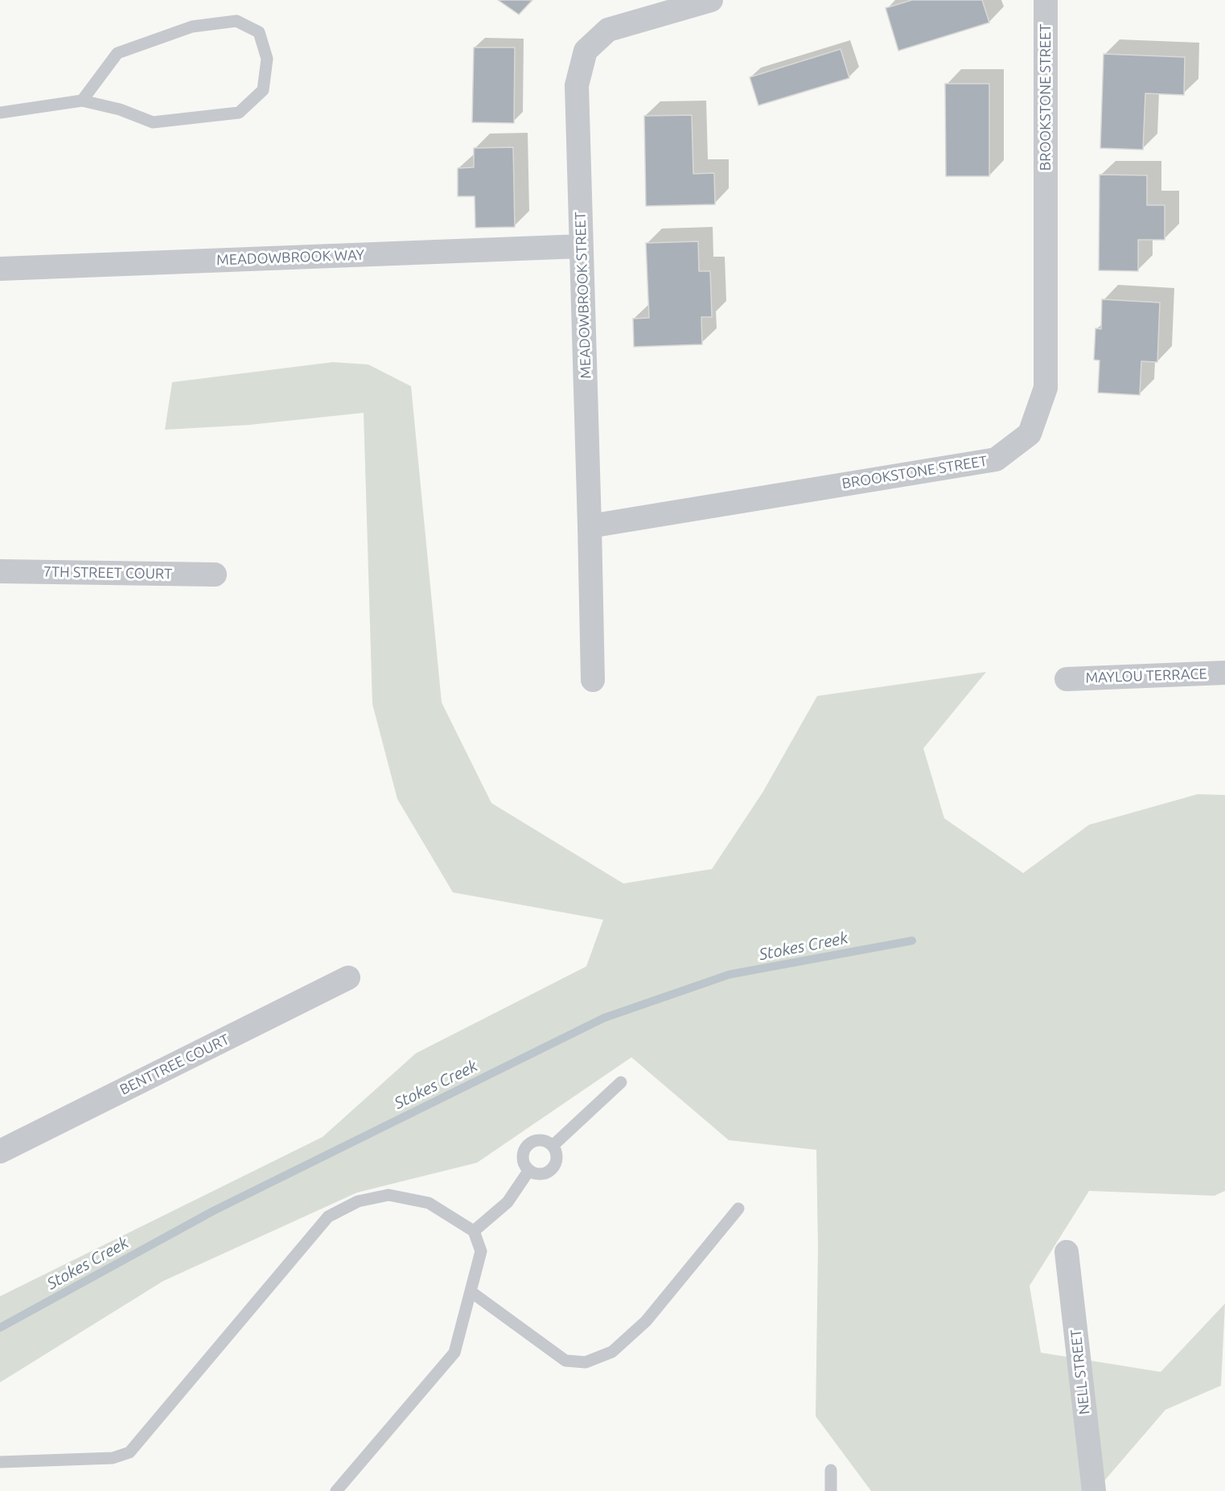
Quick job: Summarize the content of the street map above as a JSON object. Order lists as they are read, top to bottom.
{
  "streets": {
    "street": [
      "BROOKSTONE STREET",
      "MEADOWBROOK WAY",
      "MEADOWBROOK STREET",
      "7TH STREET COURT",
      "MAYLOU TERRACE",
      "BENTTREE COURT",
      "NELL STREET"
    ]
  },
  "crossings": [
    ["BROOKSTONE STREET", "MEADOWBROOK STREET"],
    ["MEADOWBROOK WAY", "MEADOWBROOK STREET"]
  ],
  "water": ["Stokes Creek"]
}
